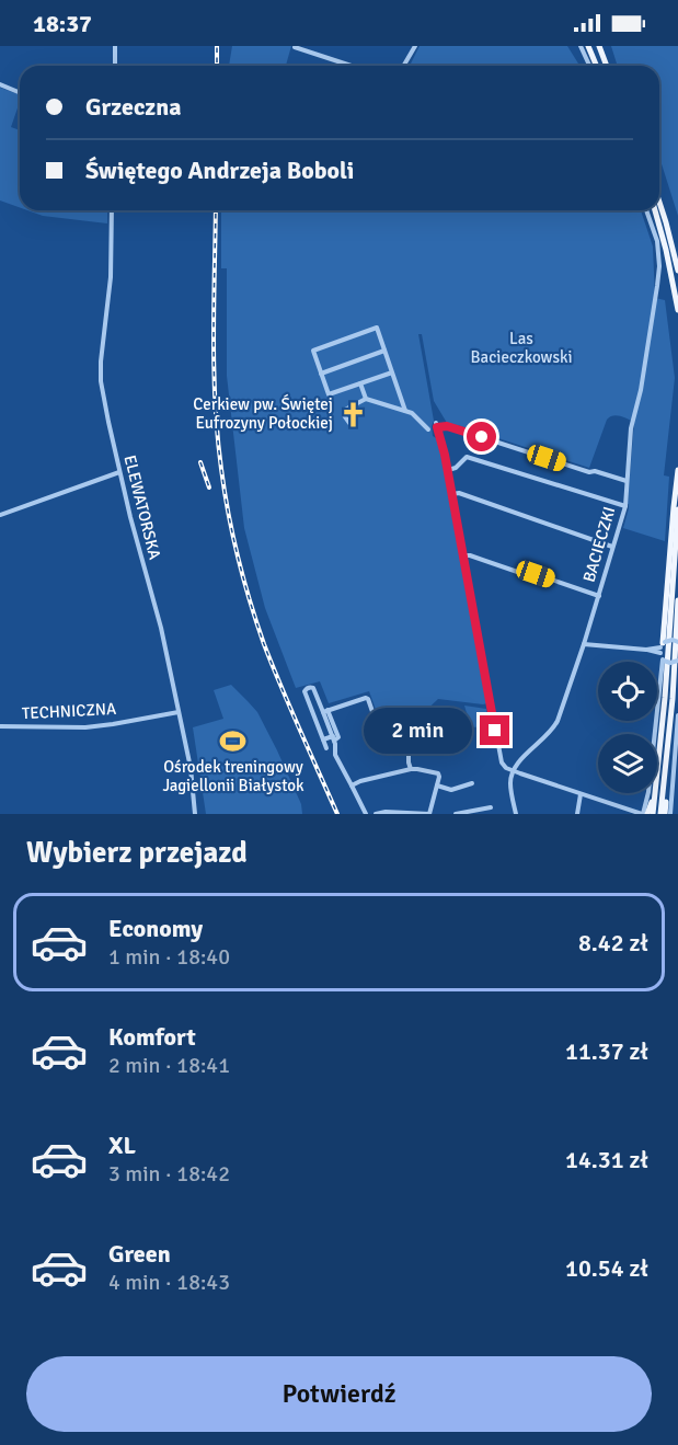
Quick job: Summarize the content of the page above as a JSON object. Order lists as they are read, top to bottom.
{
  "streets": {
    "street": ["ELEWATORSKA", "BACIECZKI", "TECHNICZNA"]
  },
  "crossings": [
    ["ELEWATORSKA", "TECHNICZNA"]
  ],
  "parks": ["Las Bacieczkowski"],
  "places": {
    "church": ["Cerkiew pw. Świętej Eufrozyny Połockiej"],
    "sports": ["Ośrodek treningowy Jagiellonii Białystok"]
  },
  "page": {
    "status": "18:37",
    "banner": ["Grzeczna", "Świętego Andrzeja Boboli"],
    "bubble": "2 min",
    "heading": "Wybierz przejazd",
    "list": [
      {
        "name": "Economy",
        "note": "1 min · 18:40",
        "value": "8.42 zł"
      },
      {
        "name": "Komfort",
        "note": "2 min · 18:41",
        "value": "11.37 zł"
      },
      {
        "name": "XL",
        "note": "3 min · 18:42",
        "value": "14.31 zł"
      },
      {
        "name": "Green",
        "note": "4 min · 18:43",
        "value": "10.54 zł"
      }
    ],
    "buttons": "Potwierdź"
  }
}
